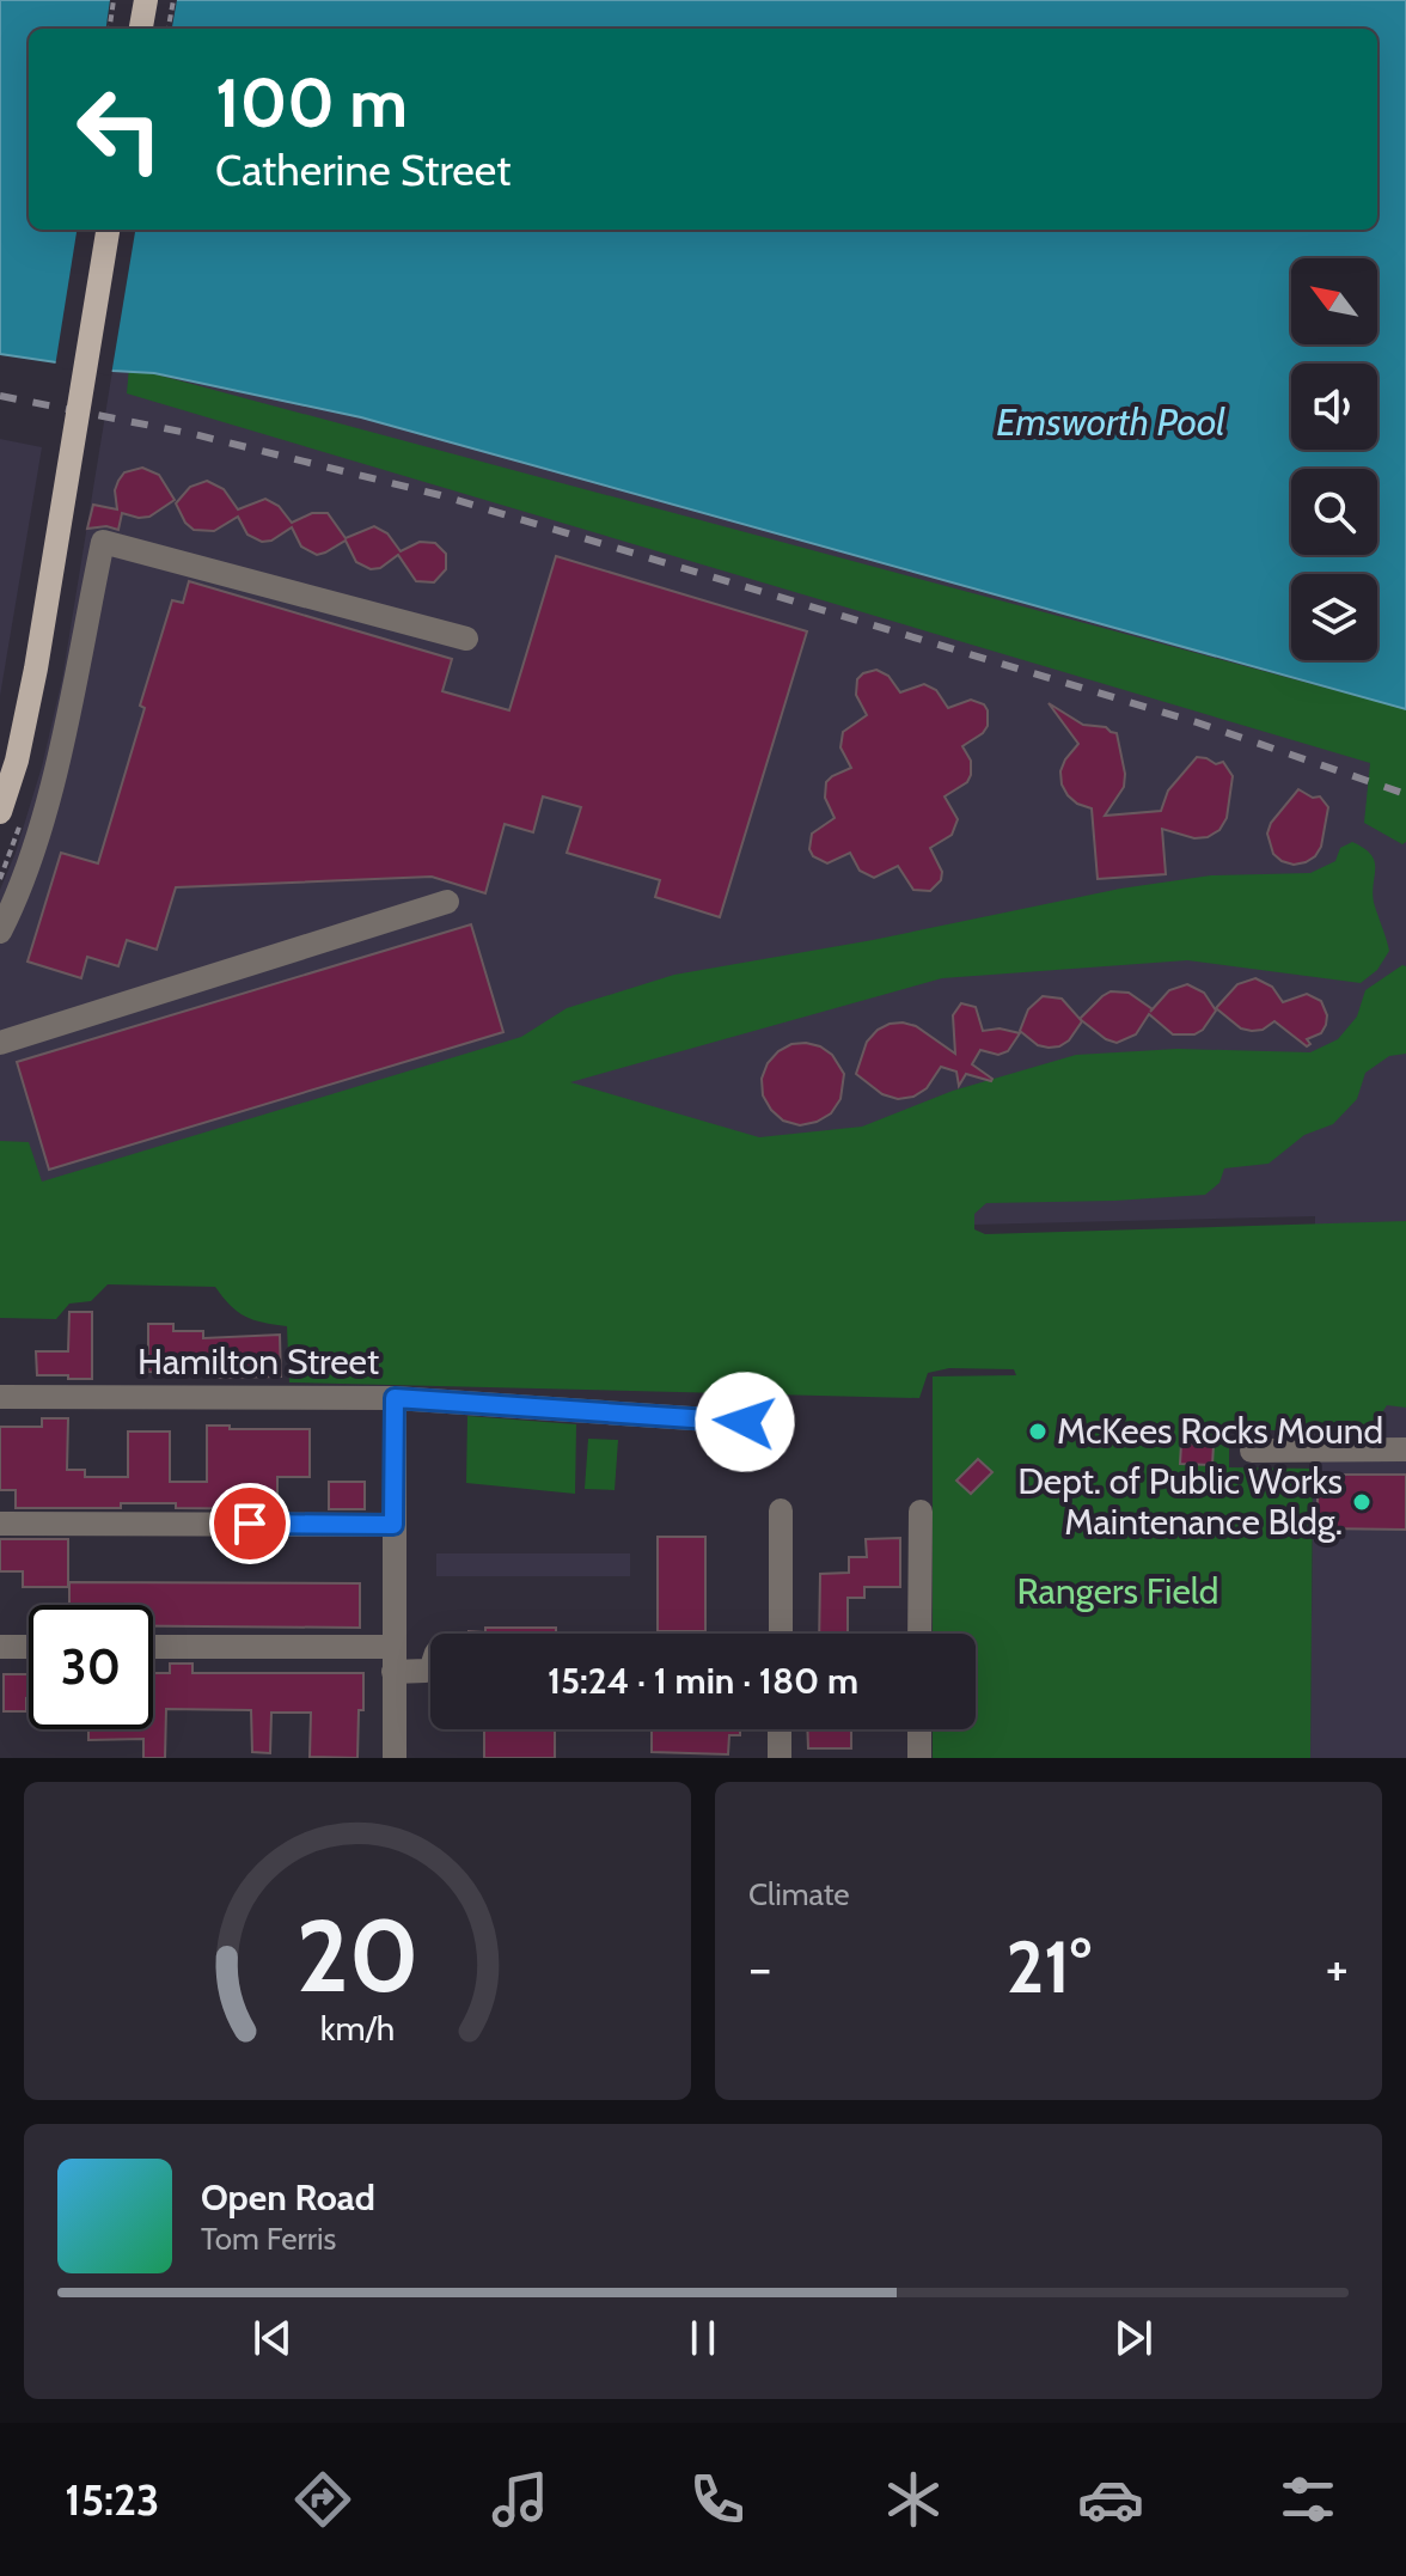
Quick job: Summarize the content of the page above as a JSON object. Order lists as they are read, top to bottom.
{
  "streets": {
    "street": ["Hamilton Street"]
  },
  "water": ["Emsworth Pool"],
  "parks": ["Rangers Field"],
  "places": ["McKees Rocks Mound", "Dept. of Public Works Maintenance Bldg."],
  "north": "top left",
  "page": {
    "turn": ["100 m", "Catherine Street"],
    "limit": "30",
    "trip": "15:24 · 1 min · 180 m",
    "tile": "Climate",
    "heat": ["−", "21°", "+"],
    "song": ["Open Road", "Tom Ferris"],
    "tabs": "15:23",
    "gauge": ["20", "km/h"]
  }
}
